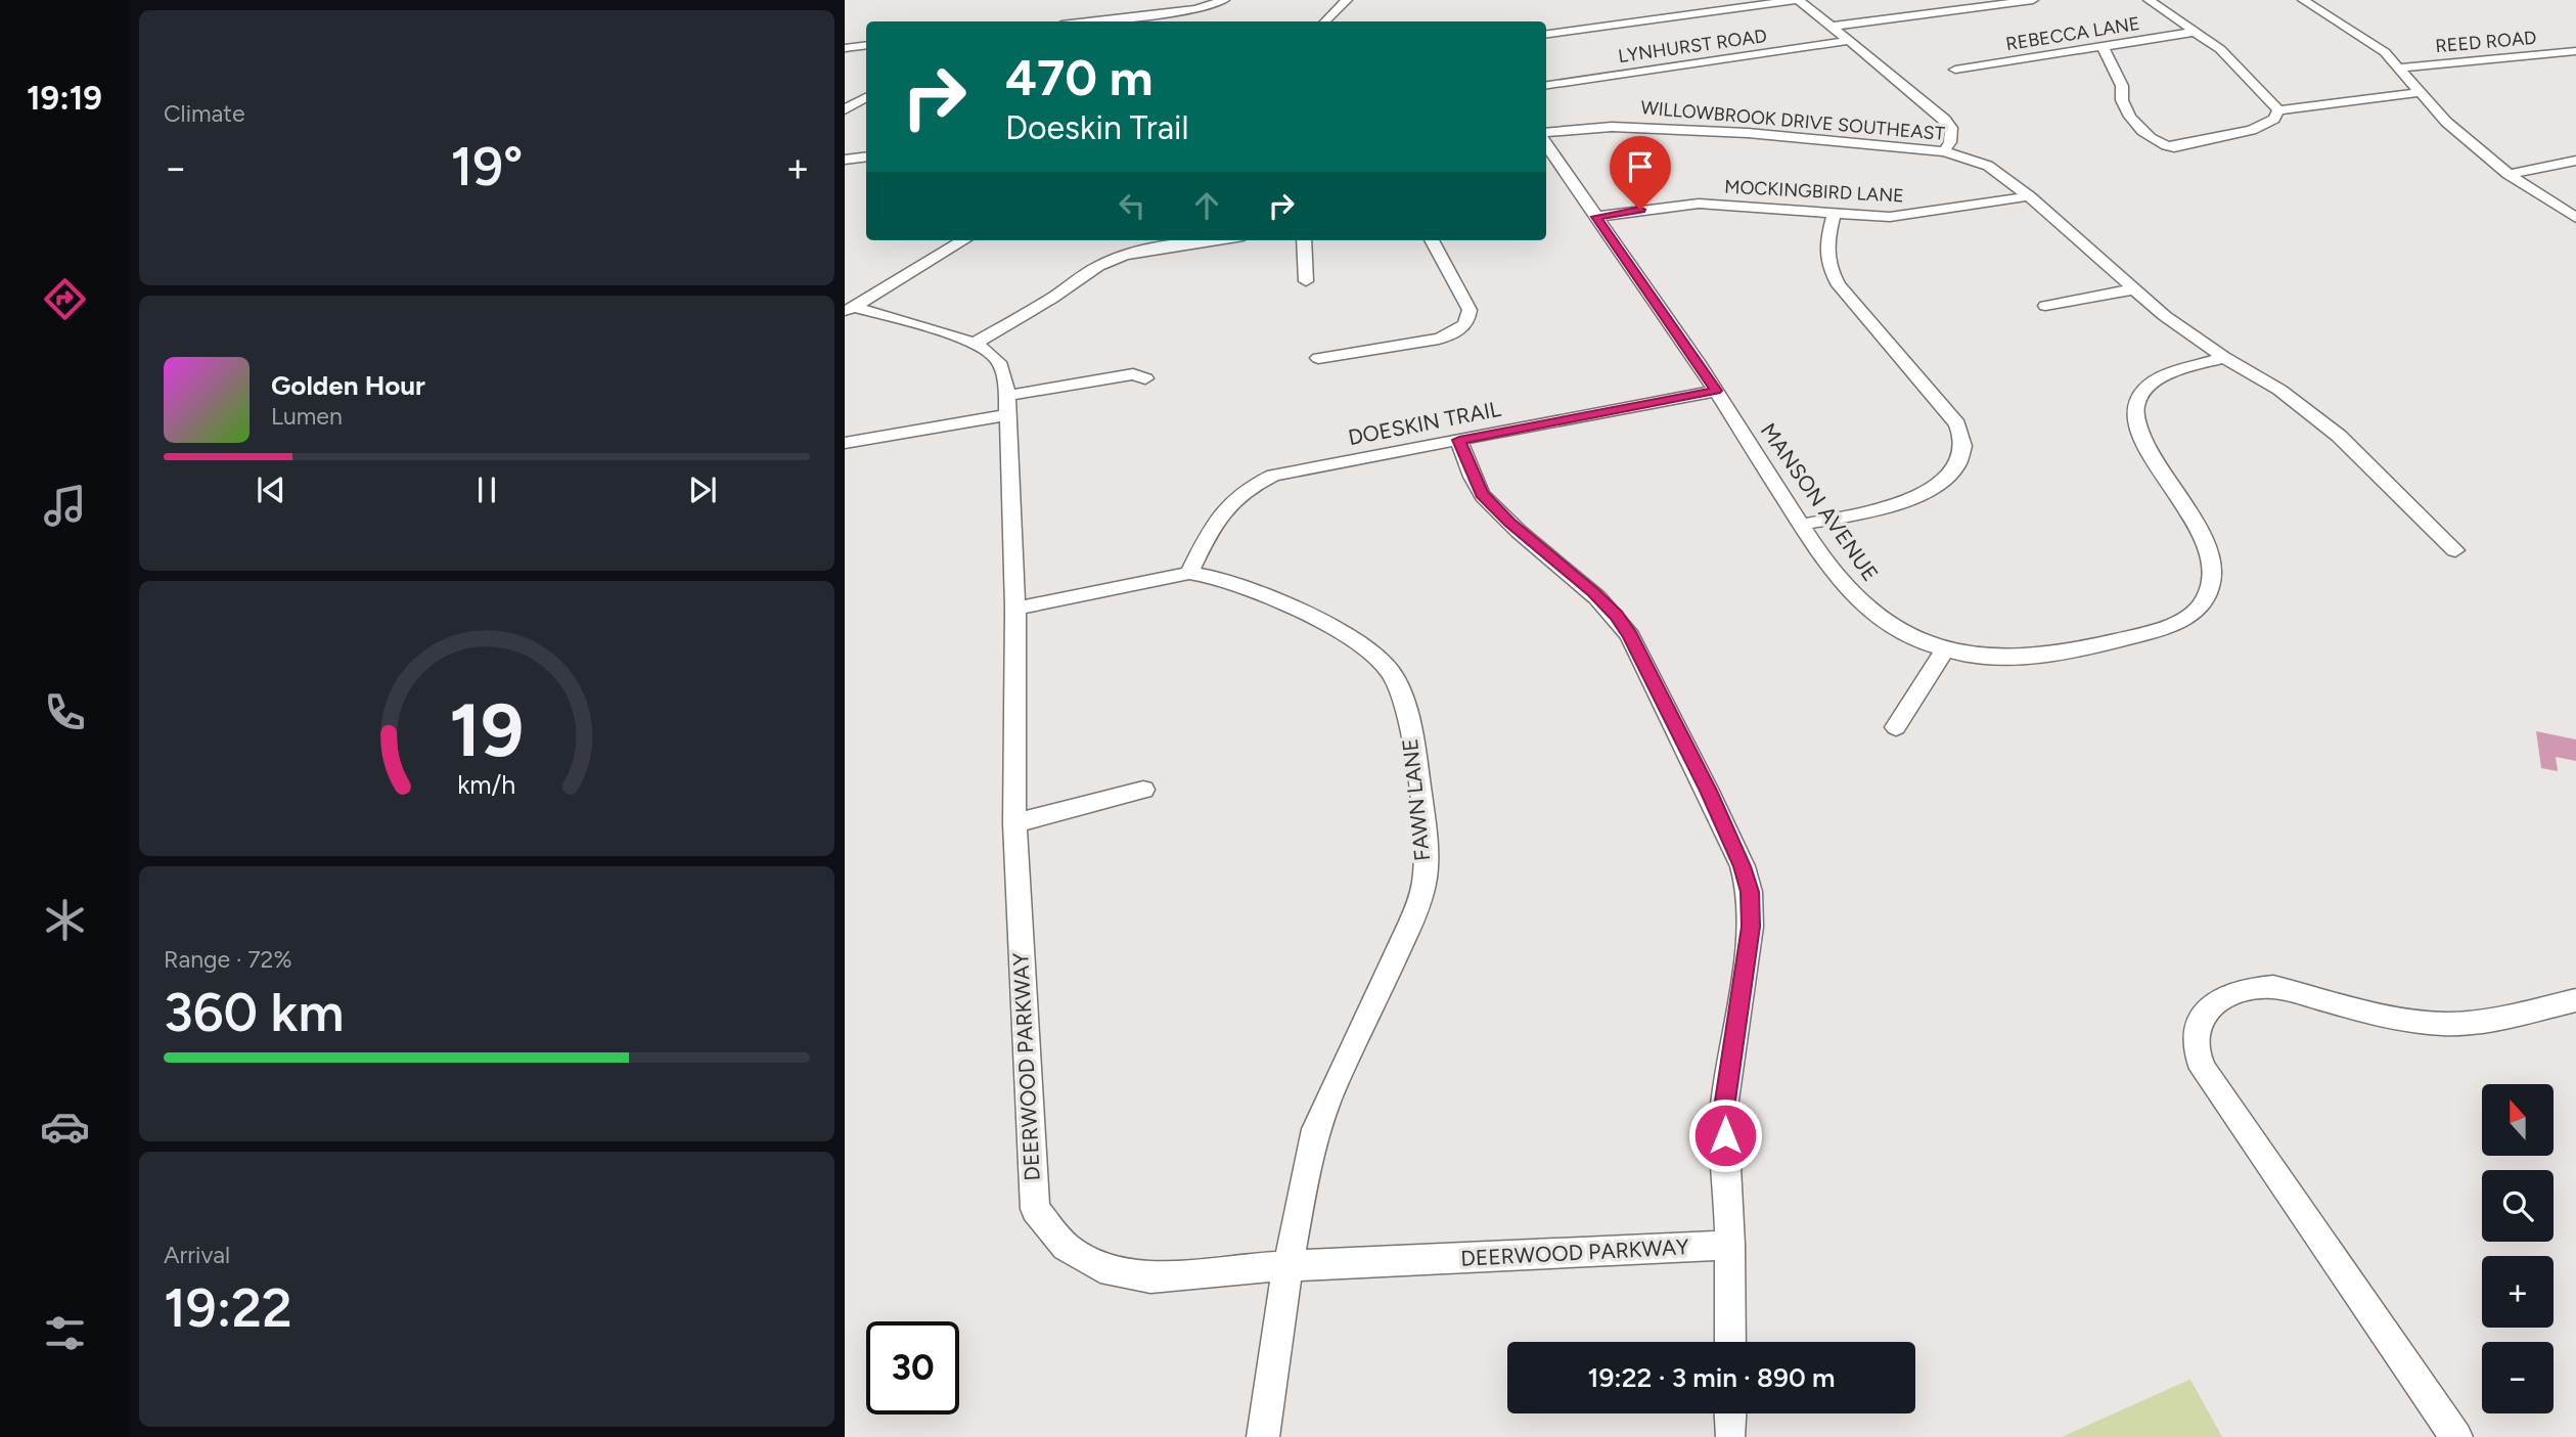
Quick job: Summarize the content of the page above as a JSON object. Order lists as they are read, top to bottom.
{
  "streets": {
    "street": [
      "REBECCA LANE",
      "REED ROAD",
      "LYNHURST ROAD",
      "WILLOWBROOK DRIVE SOUTHEAST",
      "MOCKINGBIRD LANE",
      "DOESKIN TRAIL",
      "MANSON AVENUE",
      "FAWN LANE",
      "DEERWOOD PARKWAY"
    ]
  },
  "crossings": [
    ["WILLOWBROOK DRIVE SOUTHEAST", "MOCKINGBIRD LANE"],
    ["WILLOWBROOK DRIVE SOUTHEAST", "MANSON AVENUE"],
    ["MOCKINGBIRD LANE", "MANSON AVENUE"],
    ["DOESKIN TRAIL", "MANSON AVENUE"],
    ["DOESKIN TRAIL", "FAWN LANE"],
    ["FAWN LANE", "DEERWOOD PARKWAY"]
  ],
  "north": "top",
  "page": {
    "tabs": "19:19",
    "tile": [
      "Climate",
      ["Range · 72%", "360 km"],
      ["Arrival", "19:22"]
    ],
    "turn": ["470 m", "Doeskin Trail"],
    "heat": ["−", "19°", "+"],
    "song": ["Golden Hour", "Lumen"],
    "map_buttons": ["+", "−"],
    "limit": "30",
    "trip": "19:22 · 3 min · 890 m",
    "gauge": ["19", "km/h"]
  }
}
